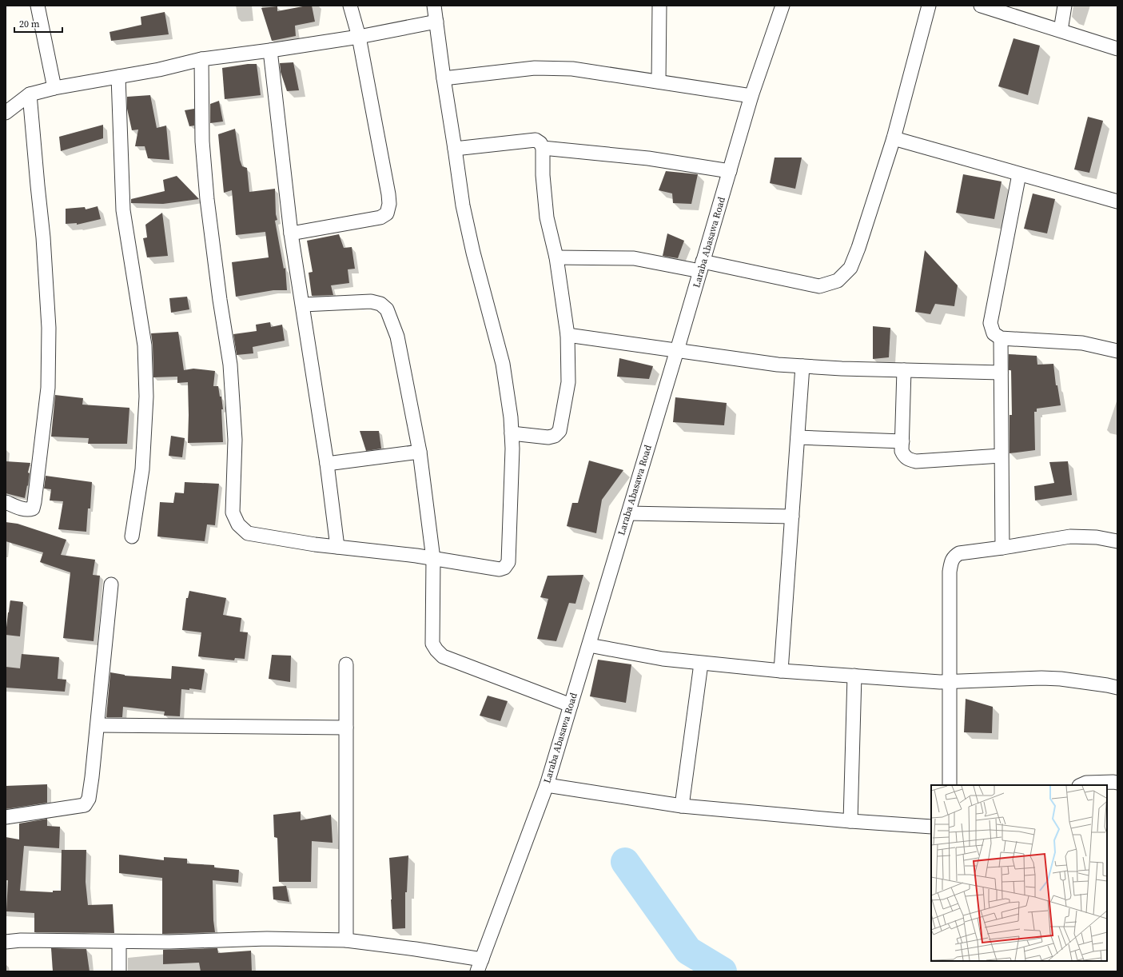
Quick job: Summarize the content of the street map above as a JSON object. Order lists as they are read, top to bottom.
{
  "streets": {
    "street": ["Laraba Abasawa Road"]
  },
  "scale_bar": "20 m"
}
